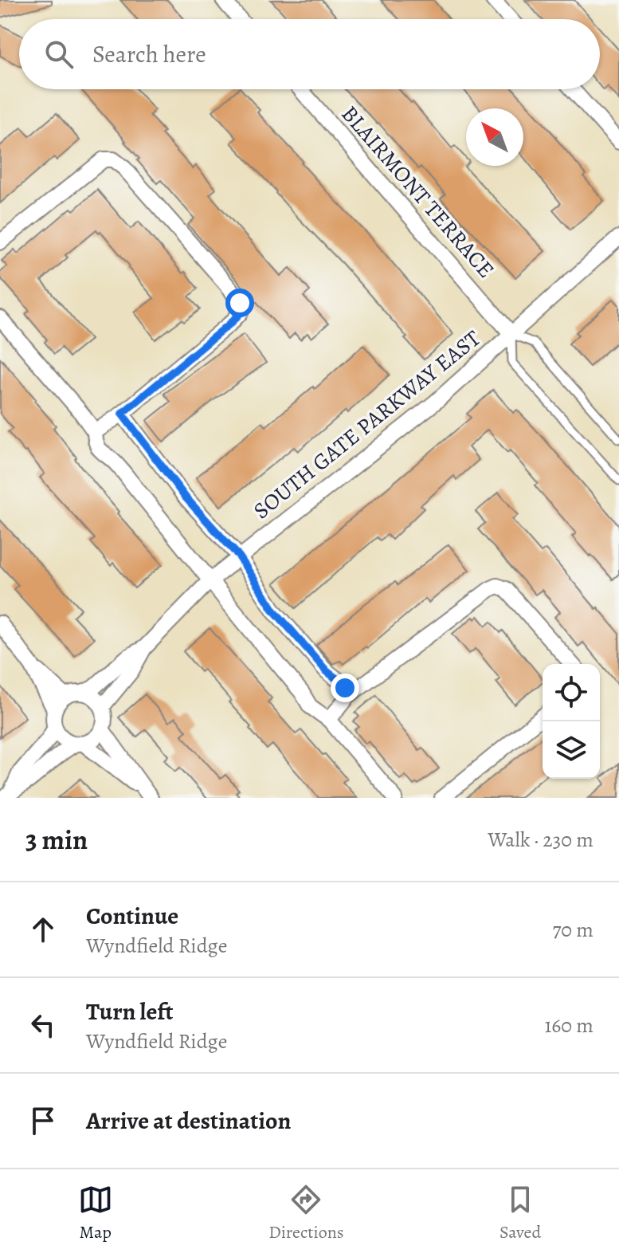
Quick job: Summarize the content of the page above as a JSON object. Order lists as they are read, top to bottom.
{
  "streets": {
    "street": ["BLAIRMONT TERRACE", "SOUTH GATE PARKWAY EAST"]
  },
  "crossings": [
    ["BLAIRMONT TERRACE", "SOUTH GATE PARKWAY EAST"]
  ],
  "north": "top left",
  "page": {
    "search": "Search here",
    "heading": ["3 min", "Walk · 230 m"],
    "list": [
      ["Continue", "Wyndfield Ridge", "70 m"],
      ["Turn left", "Wyndfield Ridge", "160 m"],
      "Arrive at destination"
    ],
    "nav": ["Map", "Directions", "Saved"]
  }
}
